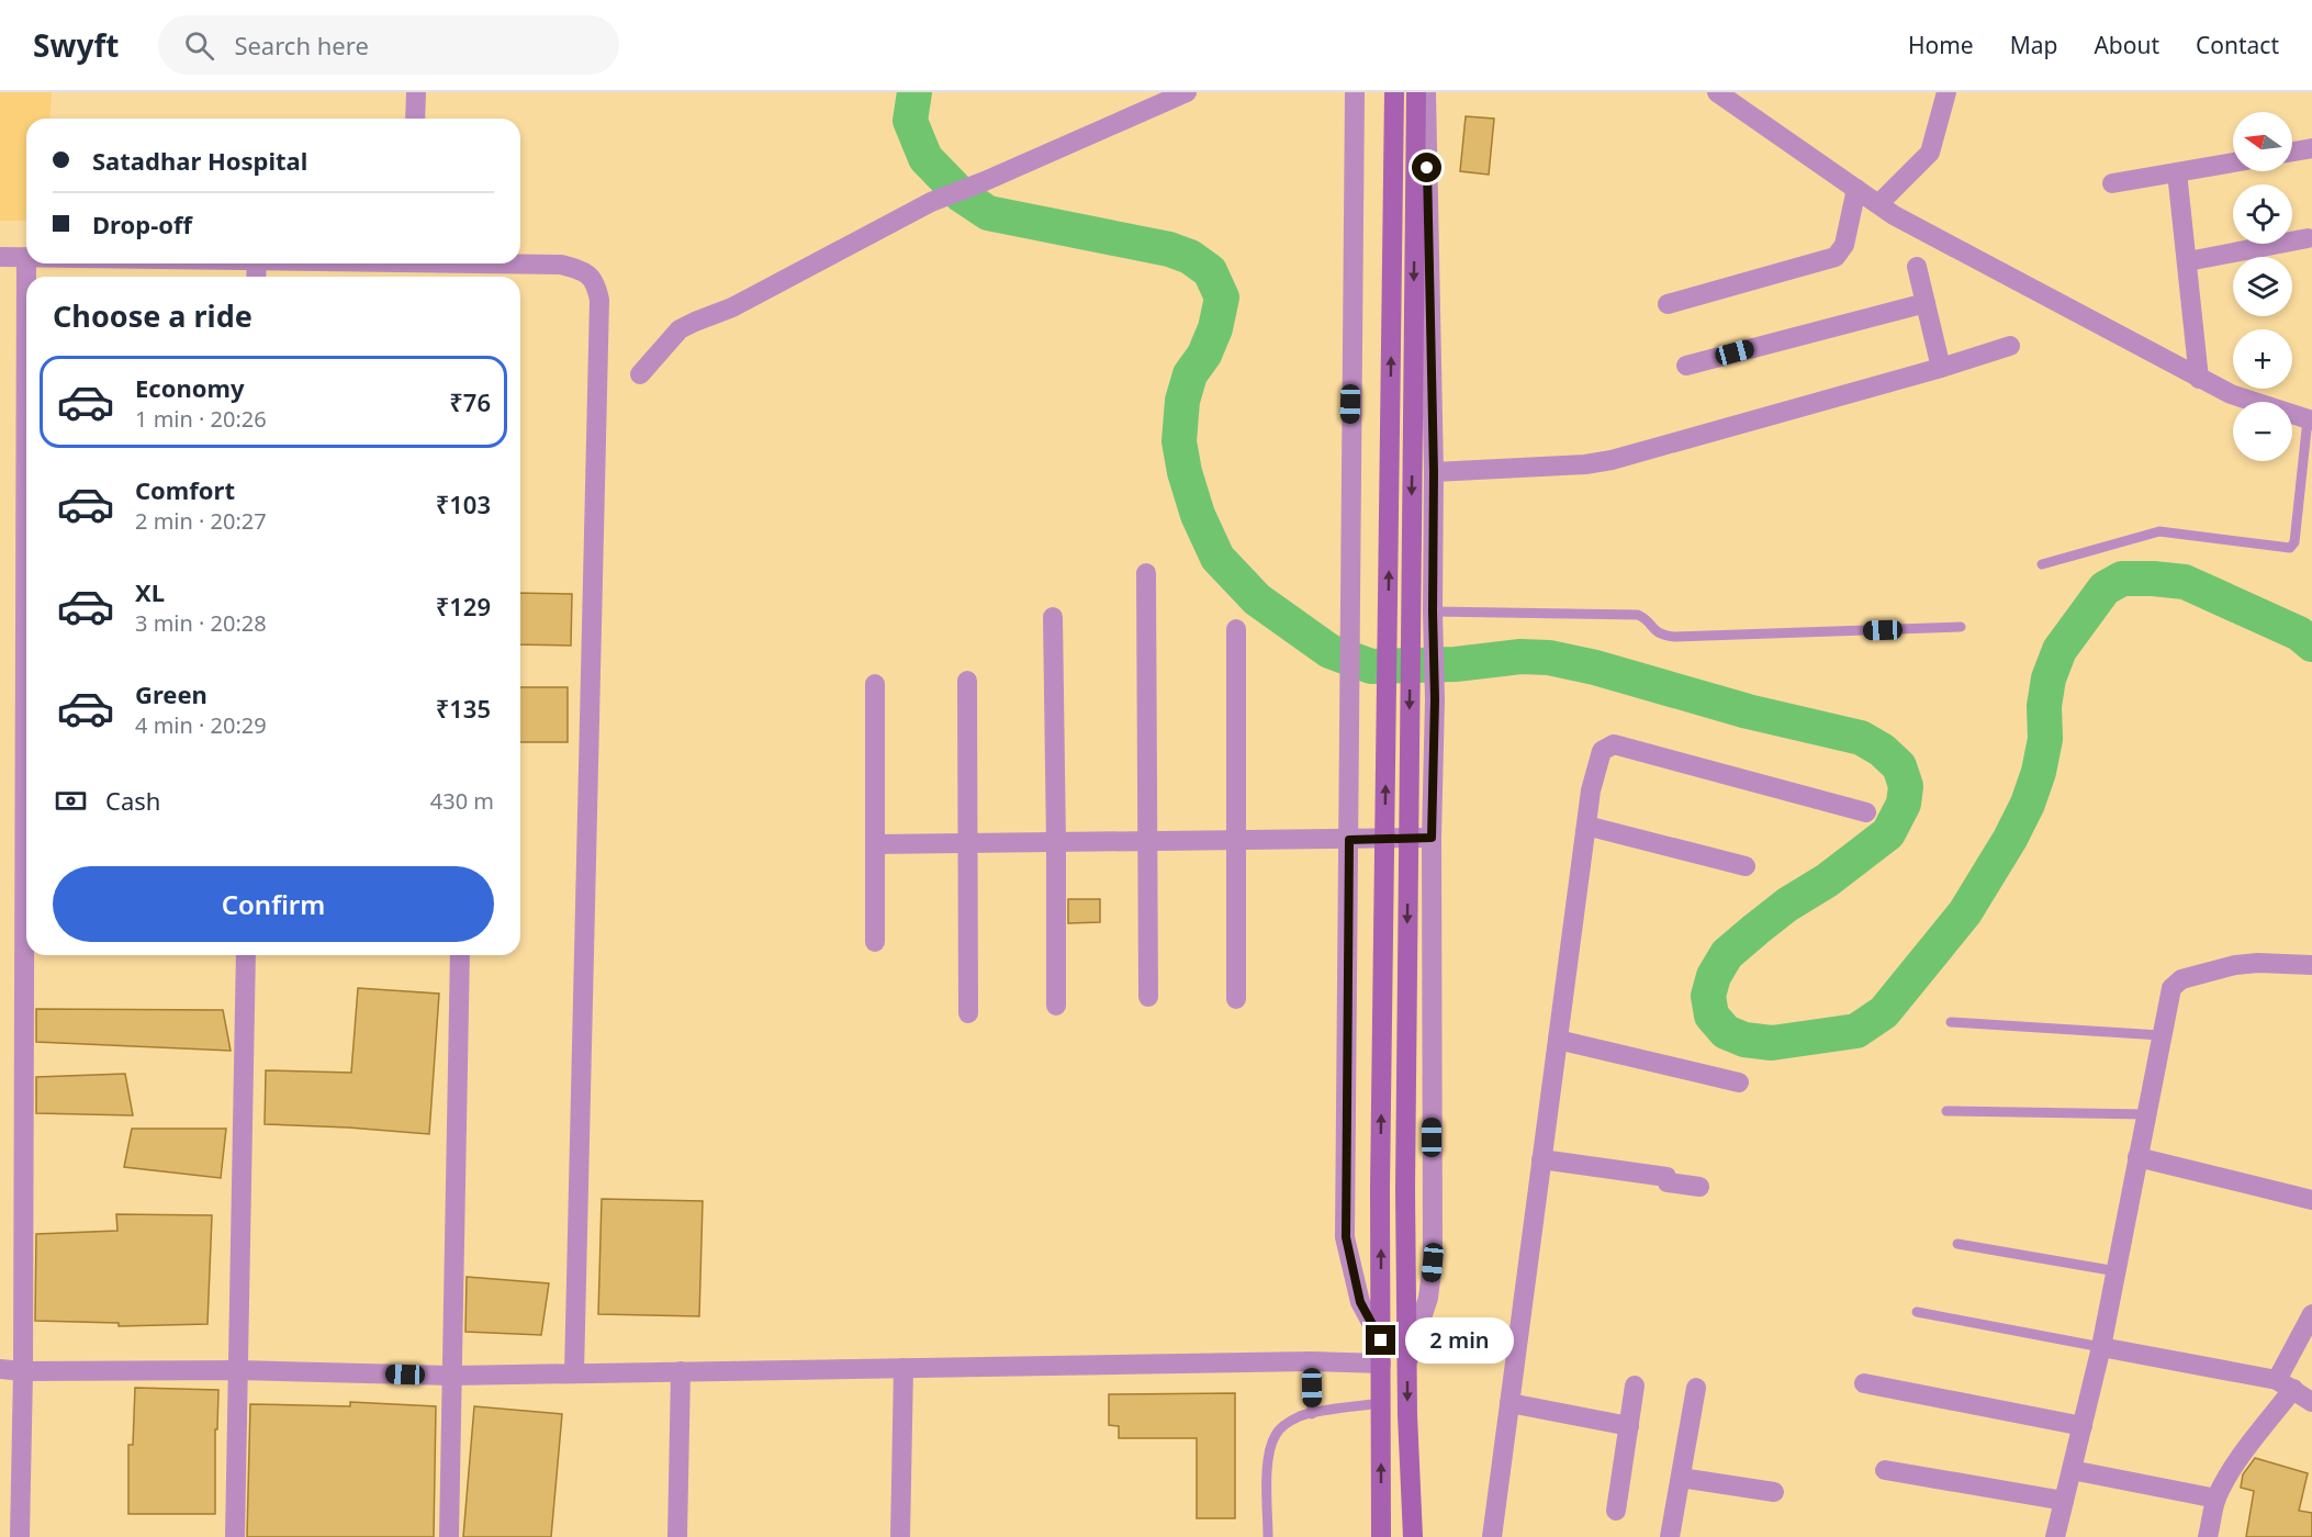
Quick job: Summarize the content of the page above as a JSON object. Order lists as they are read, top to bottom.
{
  "north": "left",
  "page": {
    "header": "Swyft",
    "search": "Search here",
    "nav": [
      "Home",
      "Map",
      "About",
      "Contact"
    ],
    "map_buttons": ["+", "−"],
    "banner": ["Satadhar Hospital", "Drop-off"],
    "heading": "Choose a ride",
    "list": [
      {
        "name": "Economy",
        "note": "1 min · 20:26",
        "value": "₹76"
      },
      {
        "name": "Comfort",
        "note": "2 min · 20:27",
        "value": "₹103"
      },
      {
        "name": "XL",
        "note": "3 min · 20:28",
        "value": "₹129"
      },
      {
        "name": "Green",
        "note": "4 min · 20:29",
        "value": "₹135"
      }
    ],
    "pay": ["Cash", "430 m"],
    "buttons": "Confirm",
    "bubble": "2 min"
  }
}
